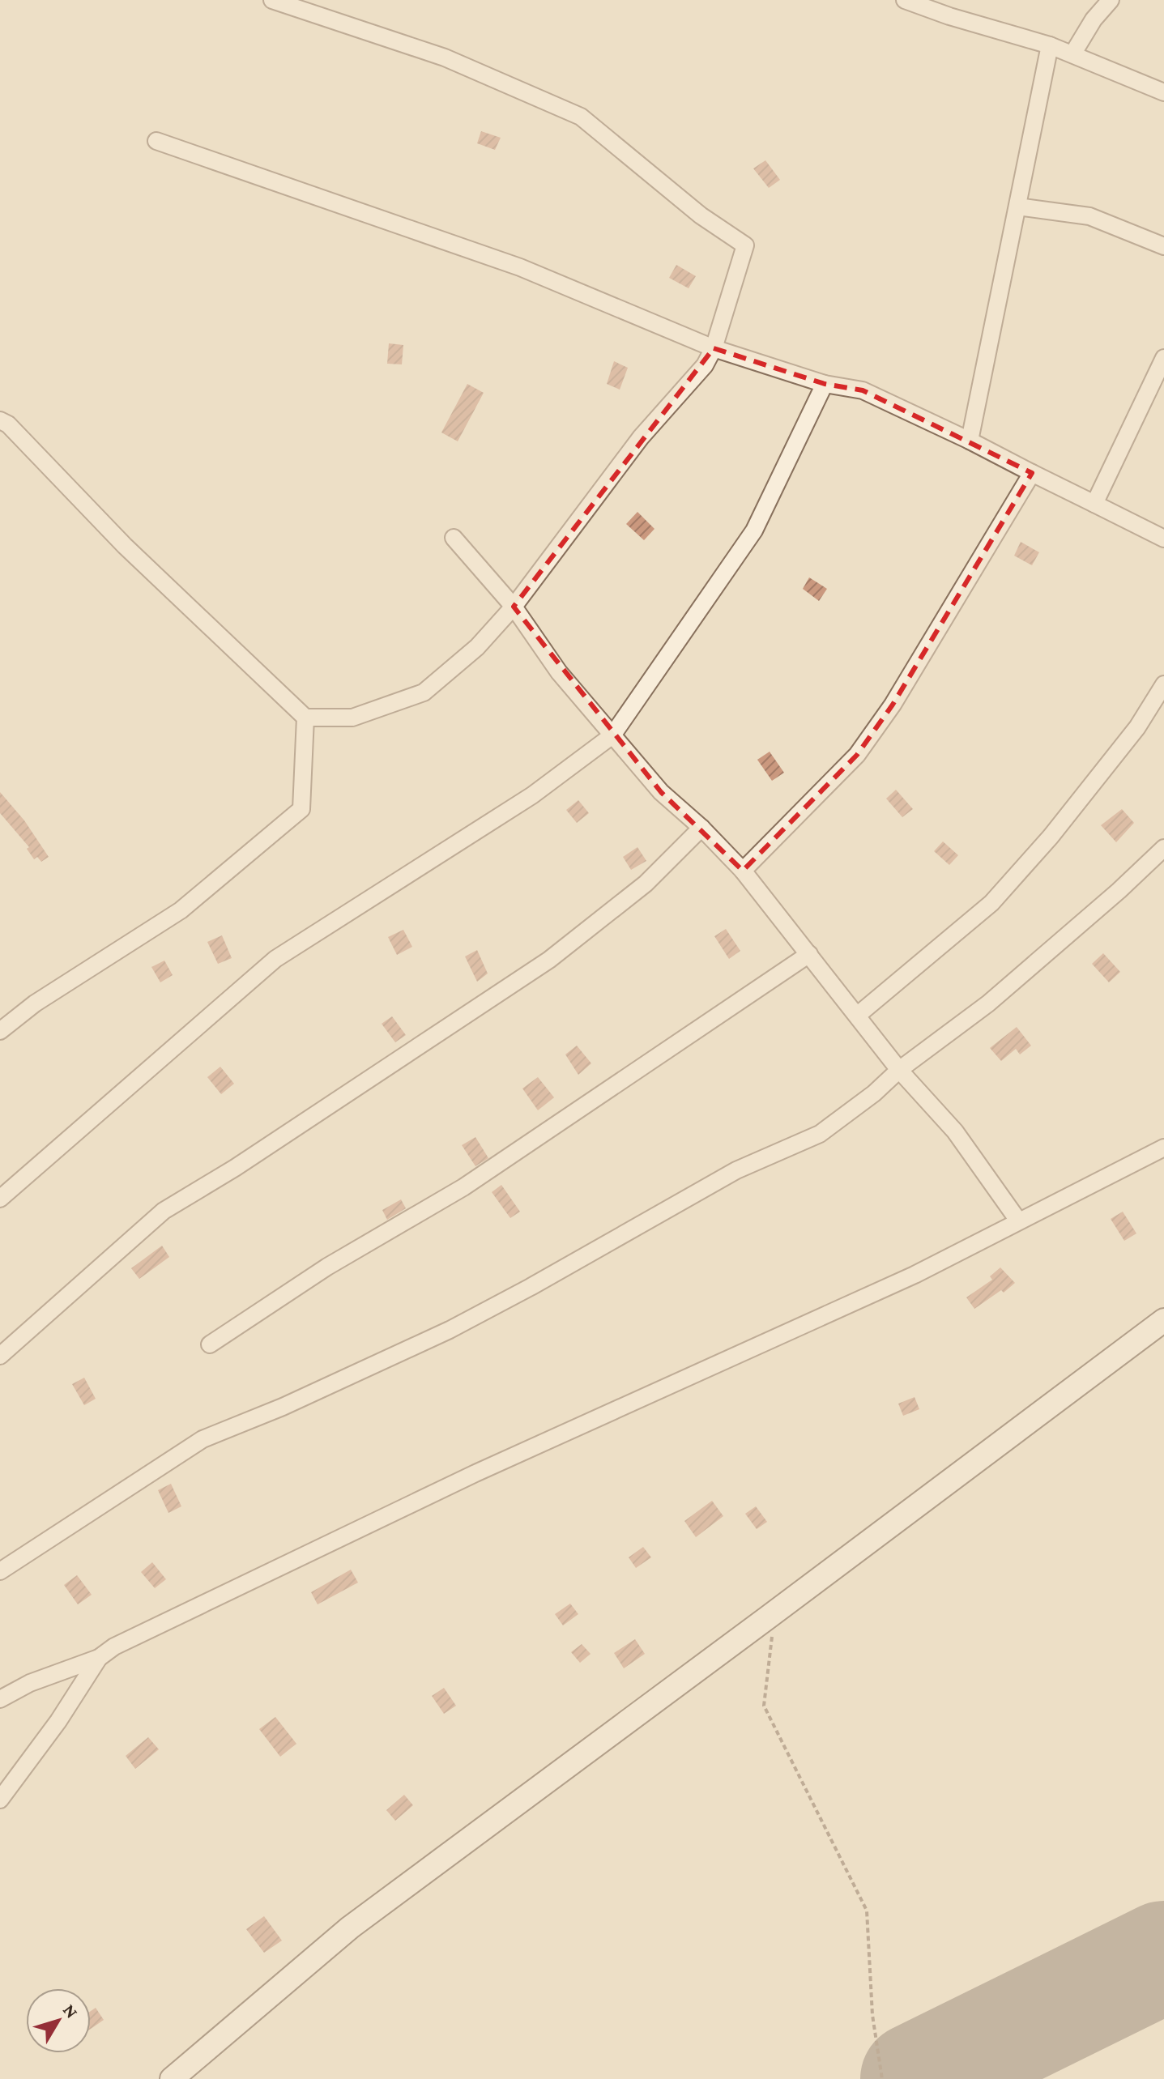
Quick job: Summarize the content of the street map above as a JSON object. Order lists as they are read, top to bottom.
{
  "north": "top right"
}
